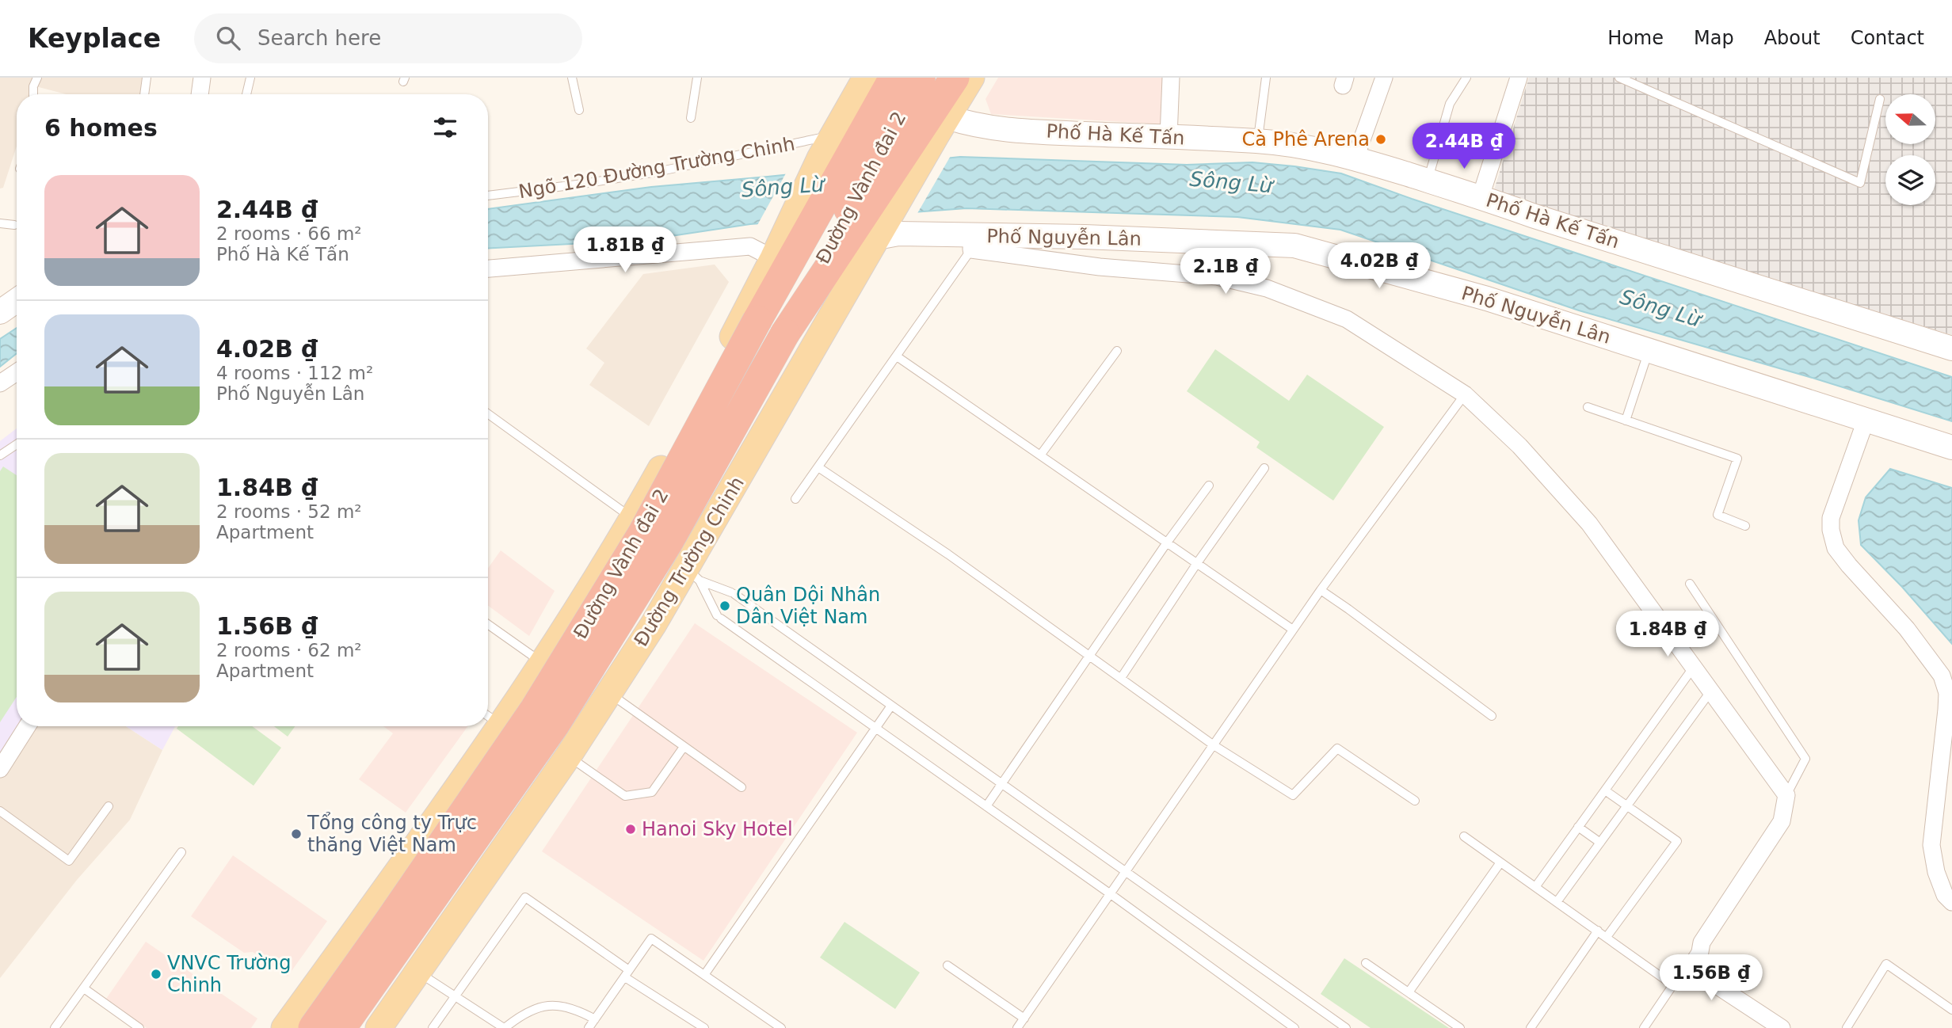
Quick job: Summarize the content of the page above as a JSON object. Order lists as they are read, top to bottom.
{
  "streets": {
    "highway": ["Đường Vành đai 2"],
    "main road": ["Đường Trường Chinh"],
    "street": ["Phố Hà Kế Tấn", "Phố Nguyễn Lân"],
    "lane": ["Ngõ 120 Đường Trường Chinh"]
  },
  "crossings": [
    ["Phố Hà Kế Tấn", "Đường Trường Chinh"],
    ["Phố Nguyễn Lân", "Đường Trường Chinh"]
  ],
  "water": ["Sông Lừ"],
  "places": [
    "Cà Phê Arena",
    "Quân Dội Nhân Dân Việt Nam",
    "Hanoi Sky Hotel",
    "Tổng công ty Trực thăng Việt Nam",
    "VNVC Trường Chinh"
  ],
  "north": "left",
  "page": {
    "header": "Keyplace",
    "search": "Search here",
    "nav": [
      "Home",
      "Map",
      "About",
      "Contact"
    ],
    "heading": "6 homes",
    "price": [
      "2.44B ₫",
      "1.81B ₫",
      "4.02B ₫",
      "2.1B ₫",
      "1.84B ₫",
      "1.56B ₫"
    ],
    "list": [
      {
        "name": "2.44B ₫",
        "note": "2 rooms · 66 m² · Phố Hà Kế Tấn"
      },
      {
        "name": "4.02B ₫",
        "note": "4 rooms · 112 m² · Phố Nguyễn Lân"
      },
      {
        "name": "1.84B ₫",
        "note": "2 rooms · 52 m² · Apartment"
      },
      {
        "name": "1.56B ₫",
        "note": "2 rooms · 62 m² · Apartment"
      }
    ]
  }
}
